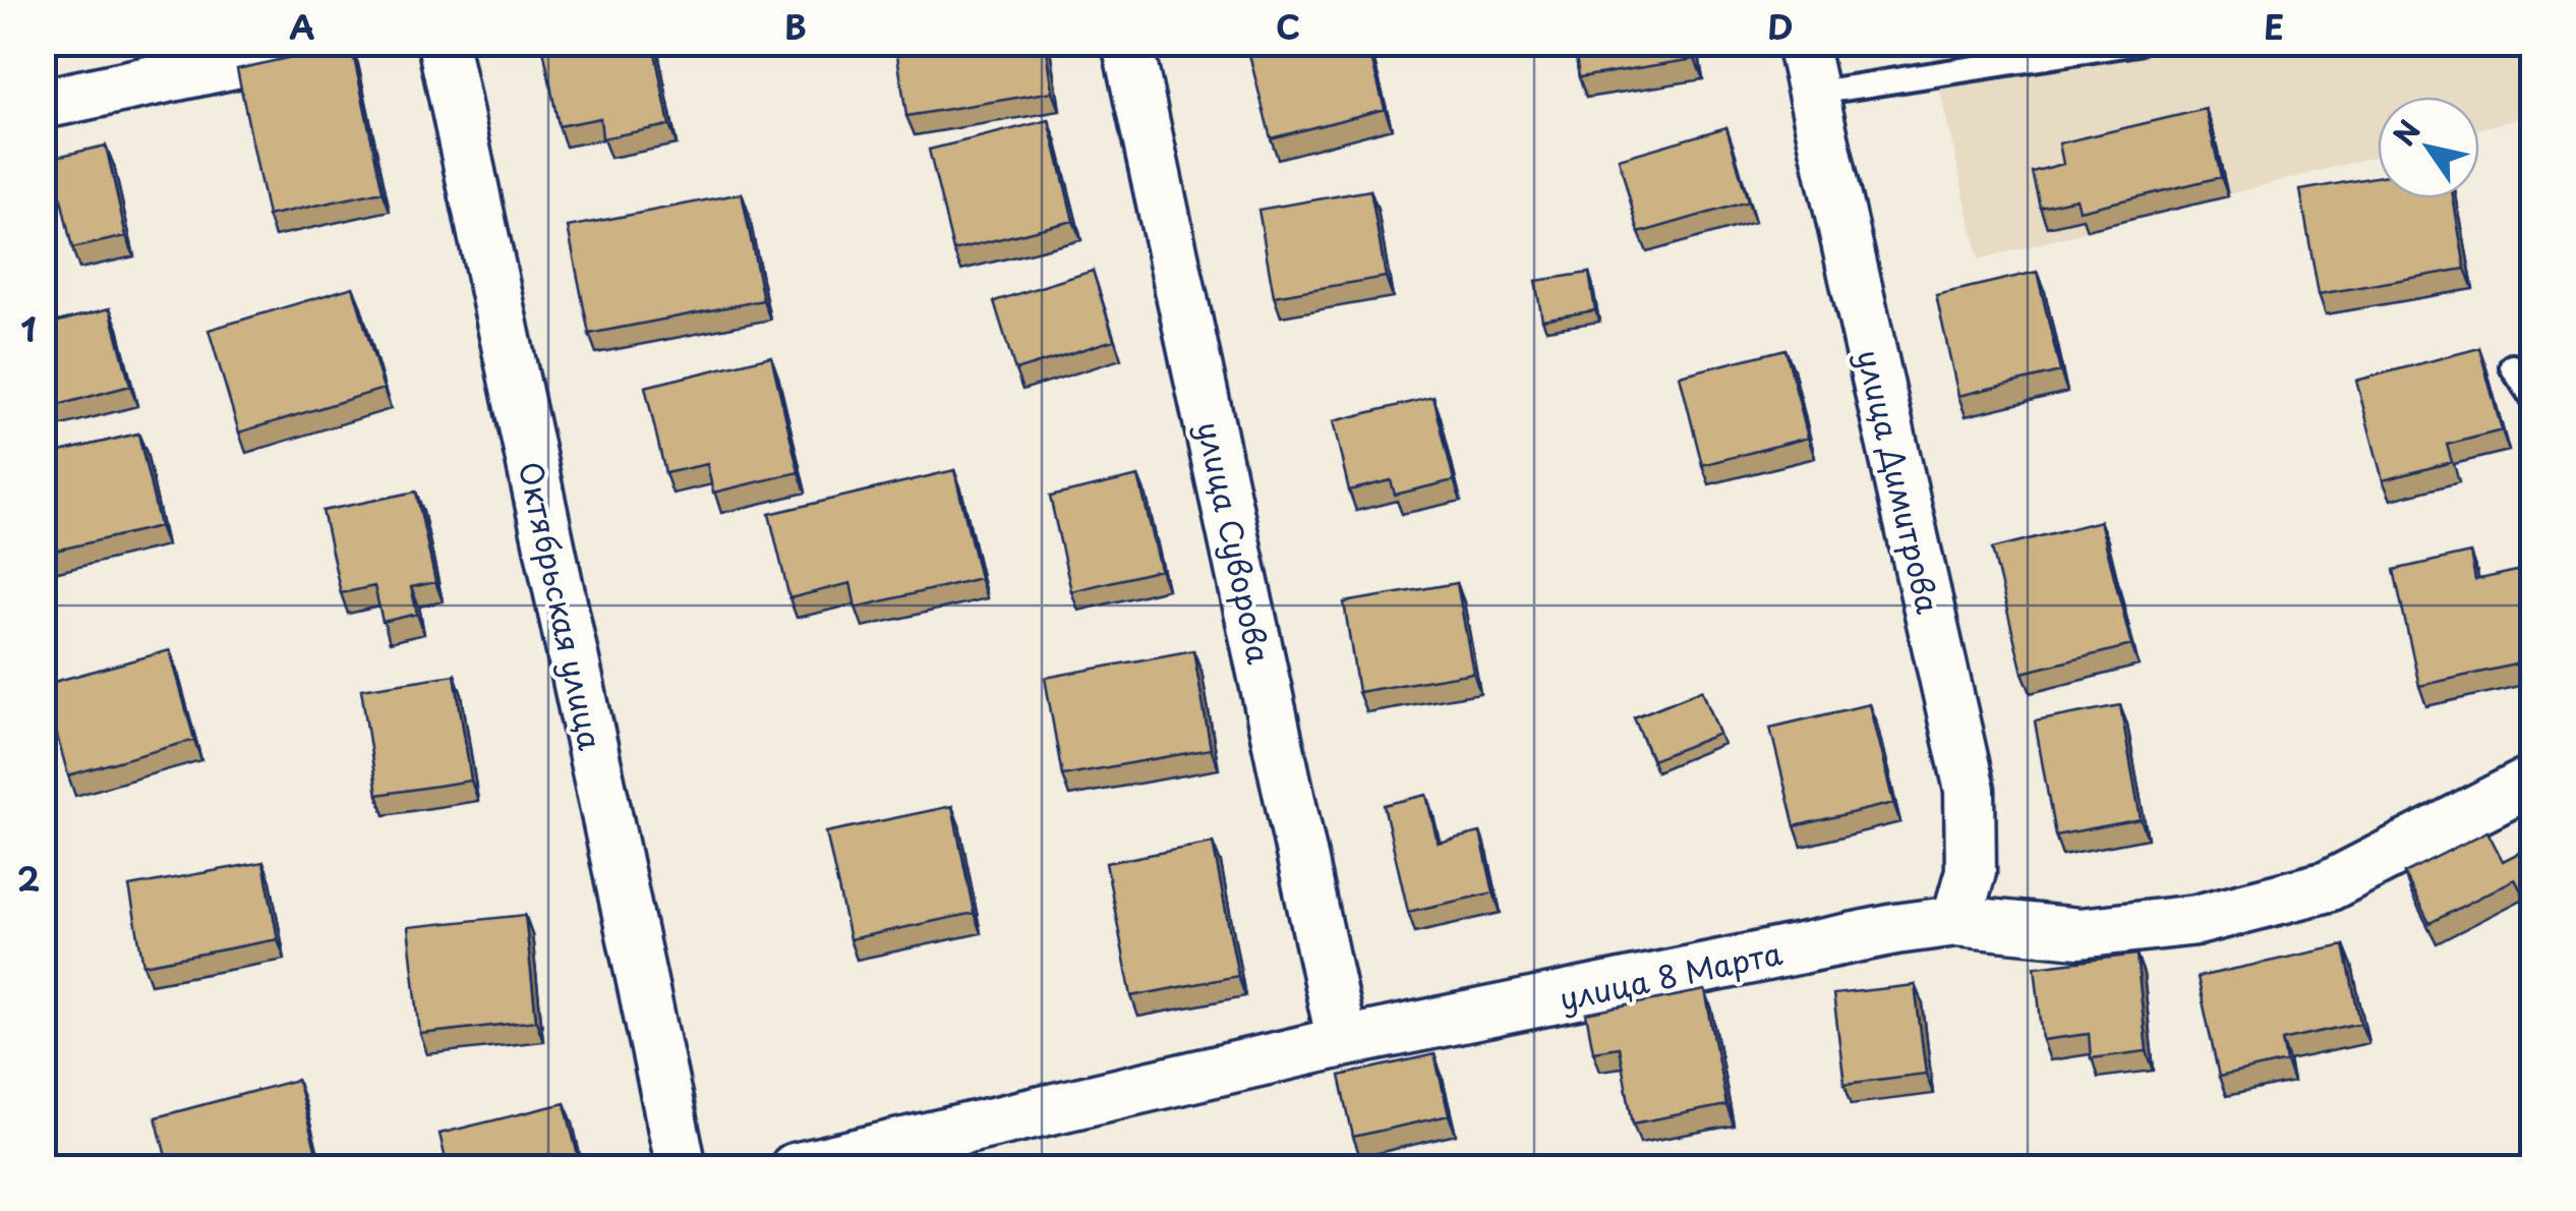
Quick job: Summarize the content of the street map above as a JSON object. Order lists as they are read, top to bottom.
{
  "streets": {
    "street": [
      "улица Димитрова",
      "улица Суворова",
      "Октябрьская улица",
      "улица 8 Марта"
    ]
  },
  "crossings": [
    ["улица Димитрова", "улица 8 Марта"],
    ["улица Суворова", "улица 8 Марта"]
  ],
  "north": "top left",
  "grid": {
    "columns": [
      "A",
      "B",
      "C",
      "D",
      "E"
    ],
    "rows": ["1", "2"]
  }
}
